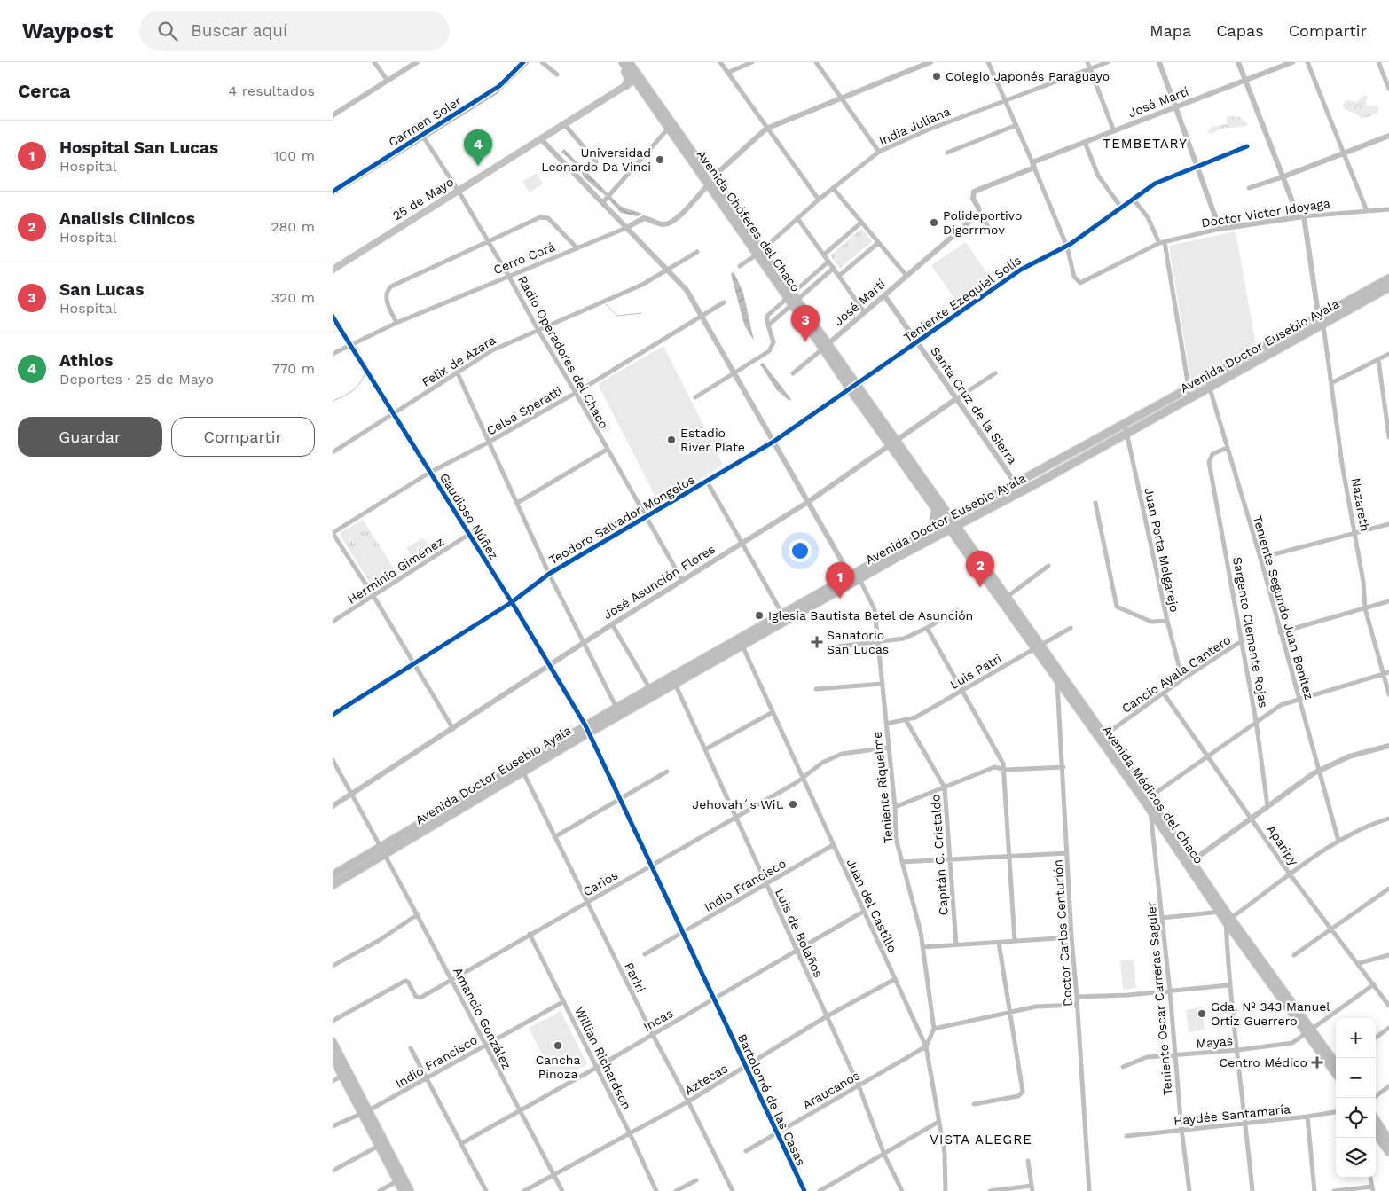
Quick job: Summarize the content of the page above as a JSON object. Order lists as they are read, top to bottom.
{
  "streets": {
    "main road": [
      "25 de Mayo",
      "Avenida Chóferes del Chaco",
      "Avenida Doctor Eusebio Ayala",
      "Avenida Médicos del Chaco"
    ],
    "street": [
      "José Martí",
      "Carmen Soler",
      "India Juliana",
      "Doctor Victor Idoyaga",
      "Cerro Corá",
      "Teniente Ezequiel Solís",
      "Radio Operadores del Chaco",
      "Felix de Azara",
      "Santa Cruz de la Sierra",
      "Celsa Speratti",
      "Nazareth",
      "Gaudioso Núñez",
      "Teodoro Salvador Mongelos",
      "Juan Porta Melgarejo",
      "Herminio Giménez",
      "José Asunción Flores",
      "Teniente Segundo Juan Benítez",
      "Sargento Clemente Rojas",
      "Luis Patri",
      "Cancio Ayala Cantero",
      "Teniente Riquelme",
      "Aparipy",
      "Capitán C. Cristaldo",
      "Carios",
      "Indio Francisco",
      "Juan del Castillo",
      "Luis de Bolaños",
      "Doctor Carlos Centurión",
      "Parirí",
      "Teniente Oscar Carreras Saguier",
      "Amancio González",
      "Incas",
      "Mayas",
      "Willian Richardson",
      "Aztecas",
      "Araucanos",
      "Bartolomé de las Casas",
      "Haydée Santamaría"
    ]
  },
  "crossings": [
    ["José Martí", "Avenida Chóferes del Chaco"],
    ["José Martí", "Santa Cruz de la Sierra"],
    ["Carmen Soler", "Radio Operadores del Chaco"],
    ["India Juliana", "Avenida Chóferes del Chaco"],
    ["25 de Mayo", "Avenida Chóferes del Chaco"],
    ["25 de Mayo", "Radio Operadores del Chaco"],
    ["Doctor Victor Idoyaga", "Teniente Ezequiel Solís"],
    ["Avenida Chóferes del Chaco", "Cerro Corá"],
    ["Avenida Chóferes del Chaco", "Teniente Ezequiel Solís"],
    ["Avenida Chóferes del Chaco", "Avenida Doctor Eusebio Ayala"],
    ["Avenida Chóferes del Chaco", "Teodoro Salvador Mongelos"],
    ["Avenida Chóferes del Chaco", "José Asunción Flores"],
    ["Avenida Chóferes del Chaco", "Avenida Médicos del Chaco"],
    ["Cerro Corá", "Radio Operadores del Chaco"],
    ["Cerro Corá", "Gaudioso Núñez"],
    ["Teniente Ezequiel Solís", "Santa Cruz de la Sierra"],
    ["Teniente Ezequiel Solís", "Teodoro Salvador Mongelos"],
    ["Avenida Doctor Eusebio Ayala", "Santa Cruz de la Sierra"],
    ["Avenida Doctor Eusebio Ayala", "Nazareth"],
    ["Avenida Doctor Eusebio Ayala", "Gaudioso Núñez"],
    ["Avenida Doctor Eusebio Ayala", "Juan Porta Melgarejo"],
    ["Avenida Doctor Eusebio Ayala", "Teniente Segundo Juan Benítez"],
    ["Avenida Doctor Eusebio Ayala", "Teniente Riquelme"],
    ["Avenida Doctor Eusebio Ayala", "Avenida Médicos del Chaco"],
    ["Avenida Doctor Eusebio Ayala", "Juan del Castillo"],
    ["Avenida Doctor Eusebio Ayala", "Luis de Bolaños"],
    ["Avenida Doctor Eusebio Ayala", "Parirí"],
    ["Avenida Doctor Eusebio Ayala", "Amancio González"],
    ["Avenida Doctor Eusebio Ayala", "Bartolomé de las Casas"],
    ["Radio Operadores del Chaco", "Felix de Azara"],
    ["Radio Operadores del Chaco", "Celsa Speratti"],
    ["Radio Operadores del Chaco", "Teodoro Salvador Mongelos"],
    ["Radio Operadores del Chaco", "José Asunción Flores"],
    ["Felix de Azara", "Gaudioso Núñez"],
    ["Santa Cruz de la Sierra", "José Asunción Flores"],
    ["Celsa Speratti", "Gaudioso Núñez"],
    ["Gaudioso Núñez", "Teodoro Salvador Mongelos"],
    ["Gaudioso Núñez", "Herminio Giménez"],
    ["Gaudioso Núñez", "José Asunción Flores"],
    ["Gaudioso Núñez", "Bartolomé de las Casas"],
    ["Juan Porta Melgarejo", "Cancio Ayala Cantero"],
    ["José Asunción Flores", "Amancio González"],
    ["Teniente Segundo Juan Benítez", "Sargento Clemente Rojas"],
    ["Sargento Clemente Rojas", "Cancio Ayala Cantero"],
    ["Luis Patri", "Teniente Riquelme"],
    ["Luis Patri", "Avenida Médicos del Chaco"],
    ["Luis Patri", "Capitán C. Cristaldo"],
    ["Cancio Ayala Cantero", "Avenida Médicos del Chaco"],
    ["Cancio Ayala Cantero", "Aparipy"],
    ["Teniente Riquelme", "Carios"],
    ["Avenida Médicos del Chaco", "Doctor Carlos Centurión"],
    ["Avenida Médicos del Chaco", "Teniente Oscar Carreras Saguier"],
    ["Avenida Médicos del Chaco", "Mayas"],
    ["Aparipy", "Mayas"],
    ["Carios", "Juan del Castillo"],
    ["Carios", "Luis de Bolaños"],
    ["Carios", "Parirí"],
    ["Carios", "Amancio González"],
    ["Carios", "Willian Richardson"],
    ["Carios", "Bartolomé de las Casas"],
    ["Indio Francisco", "Juan del Castillo"],
    ["Indio Francisco", "Luis de Bolaños"],
    ["Indio Francisco", "Amancio González"],
    ["Indio Francisco", "Willian Richardson"],
    ["Indio Francisco", "Bartolomé de las Casas"],
    ["Juan del Castillo", "Incas"],
    ["Juan del Castillo", "Aztecas"],
    ["Juan del Castillo", "Araucanos"],
    ["Luis de Bolaños", "Incas"],
    ["Luis de Bolaños", "Aztecas"],
    ["Luis de Bolaños", "Araucanos"],
    ["Parirí", "Incas"],
    ["Parirí", "Aztecas"],
    ["Teniente Oscar Carreras Saguier", "Mayas"],
    ["Teniente Oscar Carreras Saguier", "Haydée Santamaría"],
    ["Amancio González", "Incas"],
    ["Amancio González", "Aztecas"],
    ["Incas", "Willian Richardson"],
    ["Incas", "Bartolomé de las Casas"],
    ["Willian Richardson", "Aztecas"],
    ["Aztecas", "Bartolomé de las Casas"],
    ["Araucanos", "Bartolomé de las Casas"]
  ],
  "districts": ["TEMBETARY", "VISTA ALEGRE"],
  "places": {
    "other": [
      "Colegio Japonés Paraguayo",
      "Universidad Leonardo Da Vinci",
      "Polideportivo Digerrmov",
      "Estadio River Plate",
      "Iglesia Bautista Betel de Asunción",
      "Jehovah´s Wit.",
      "Gda. Nº 343 Manuel Ortiz Guerrero",
      "Cancha Pinoza"
    ],
    "health": ["Sanatorio San Lucas", "Centro Médico"]
  },
  "page": {
    "header": "Waypost",
    "search": "Buscar aquí",
    "nav": ["Mapa", "Capas", "Compartir"],
    "heading": ["Cerca", "4 resultados"],
    "list": [
      {
        "mark": "1",
        "name": "Hospital San Lucas",
        "note": "Hospital",
        "value": "100 m"
      },
      {
        "mark": "2",
        "name": "Analisis Clinicos",
        "note": "Hospital",
        "value": "280 m"
      },
      {
        "mark": "3",
        "name": "San Lucas",
        "note": "Hospital",
        "value": "320 m"
      },
      {
        "mark": "4",
        "name": "Athlos",
        "note": "Deportes · 25 de Mayo",
        "value": "770 m"
      }
    ],
    "pins": [
      "4",
      "3",
      "2",
      "1"
    ],
    "buttons": ["Guardar", "Compartir"],
    "map_buttons": ["+", "−"]
  }
}
